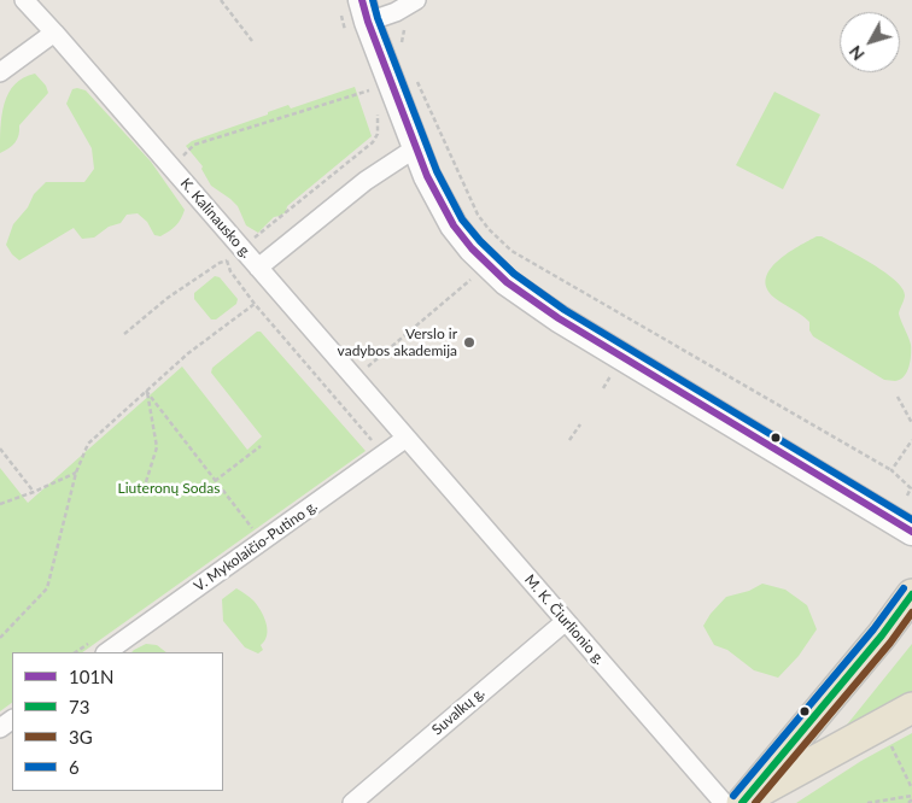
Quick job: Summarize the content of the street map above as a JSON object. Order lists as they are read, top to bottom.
{
  "streets": {
    "street": [
      "K. Kalinausko g.",
      "V. Mykolaičio-Putino g.",
      "M. K. Čiurlionio g.",
      "Suvalkų g."
    ]
  },
  "crossings": [
    ["K. Kalinausko g.", "V. Mykolaičio-Putino g."],
    ["K. Kalinausko g.", "M. K. Čiurlionio g."],
    ["V. Mykolaičio-Putino g.", "M. K. Čiurlionio g."],
    ["M. K. Čiurlionio g.", "Suvalkų g."]
  ],
  "parks": ["Liuteronų Sodas"],
  "places": ["Verslo ir vadybos akademija"],
  "lines": [
    "transit line 101N",
    "transit line 6",
    "transit line 73",
    "transit line 3G"
  ],
  "legend": [
    "101N",
    "73",
    "3G",
    "6"
  ],
  "north": "bottom left"
}
